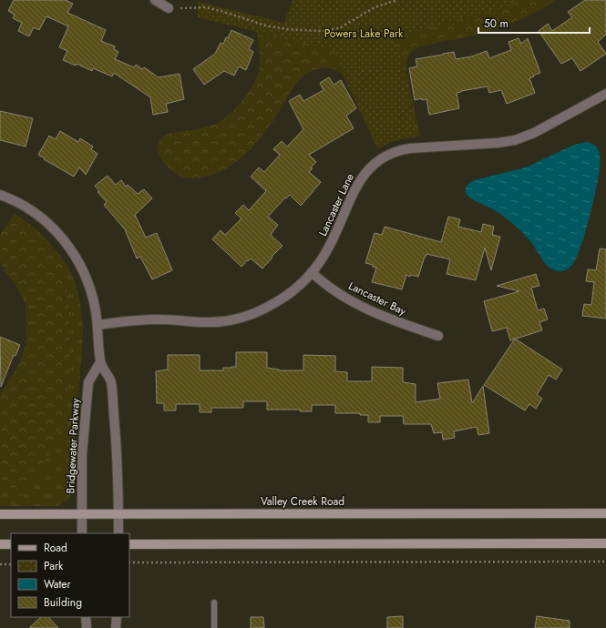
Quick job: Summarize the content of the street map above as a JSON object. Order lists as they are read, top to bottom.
{
  "streets": {
    "main road": ["Valley Creek Road"],
    "street": ["Lancaster Lane", "Lancaster Bay", "Bridgewater Parkway"]
  },
  "crossings": [
    ["Lancaster Lane", "Lancaster Bay"],
    ["Bridgewater Parkway", "Valley Creek Road"]
  ],
  "parks": ["Powers Lake Park"],
  "legend": [
    "Road",
    "Park",
    "Water",
    "Building"
  ],
  "scale_bar": "50 m"
}
